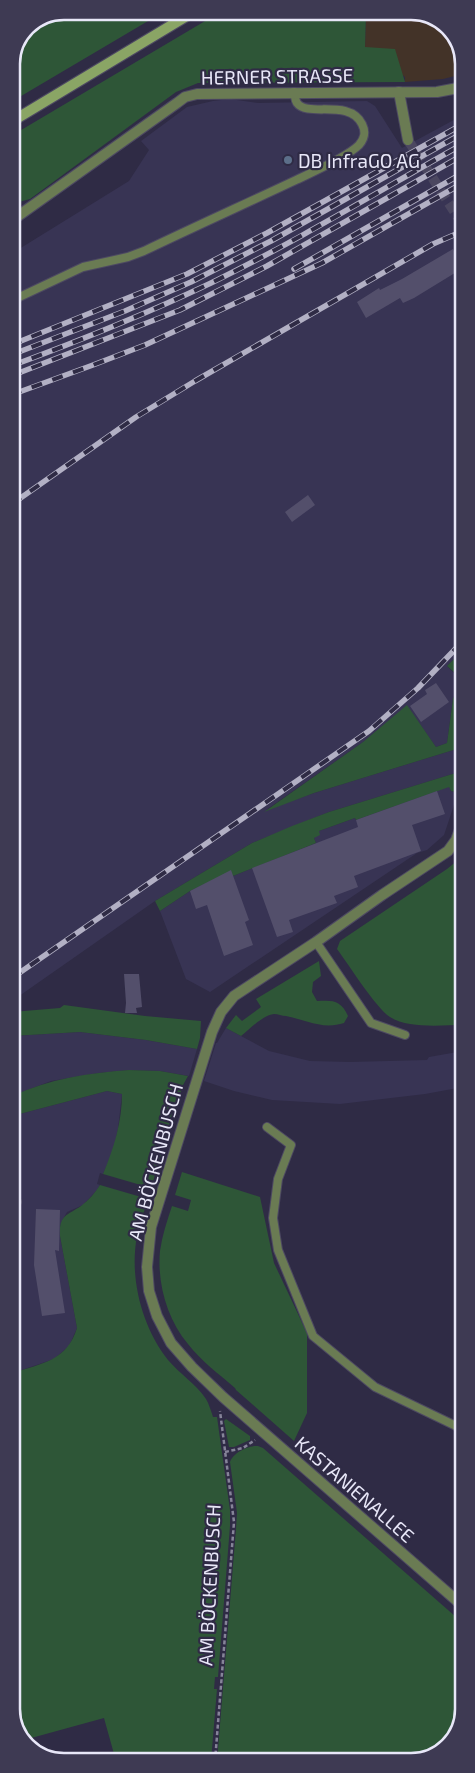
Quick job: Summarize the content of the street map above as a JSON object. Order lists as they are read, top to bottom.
{
  "streets": {
    "street": ["HERNER STRASSE", "AM BÖCKENBUSCH", "KASTANIENALLEE"]
  },
  "crossings": [
    ["AM BÖCKENBUSCH", "KASTANIENALLEE"]
  ],
  "places": ["DB InfraGO AG"]
}
